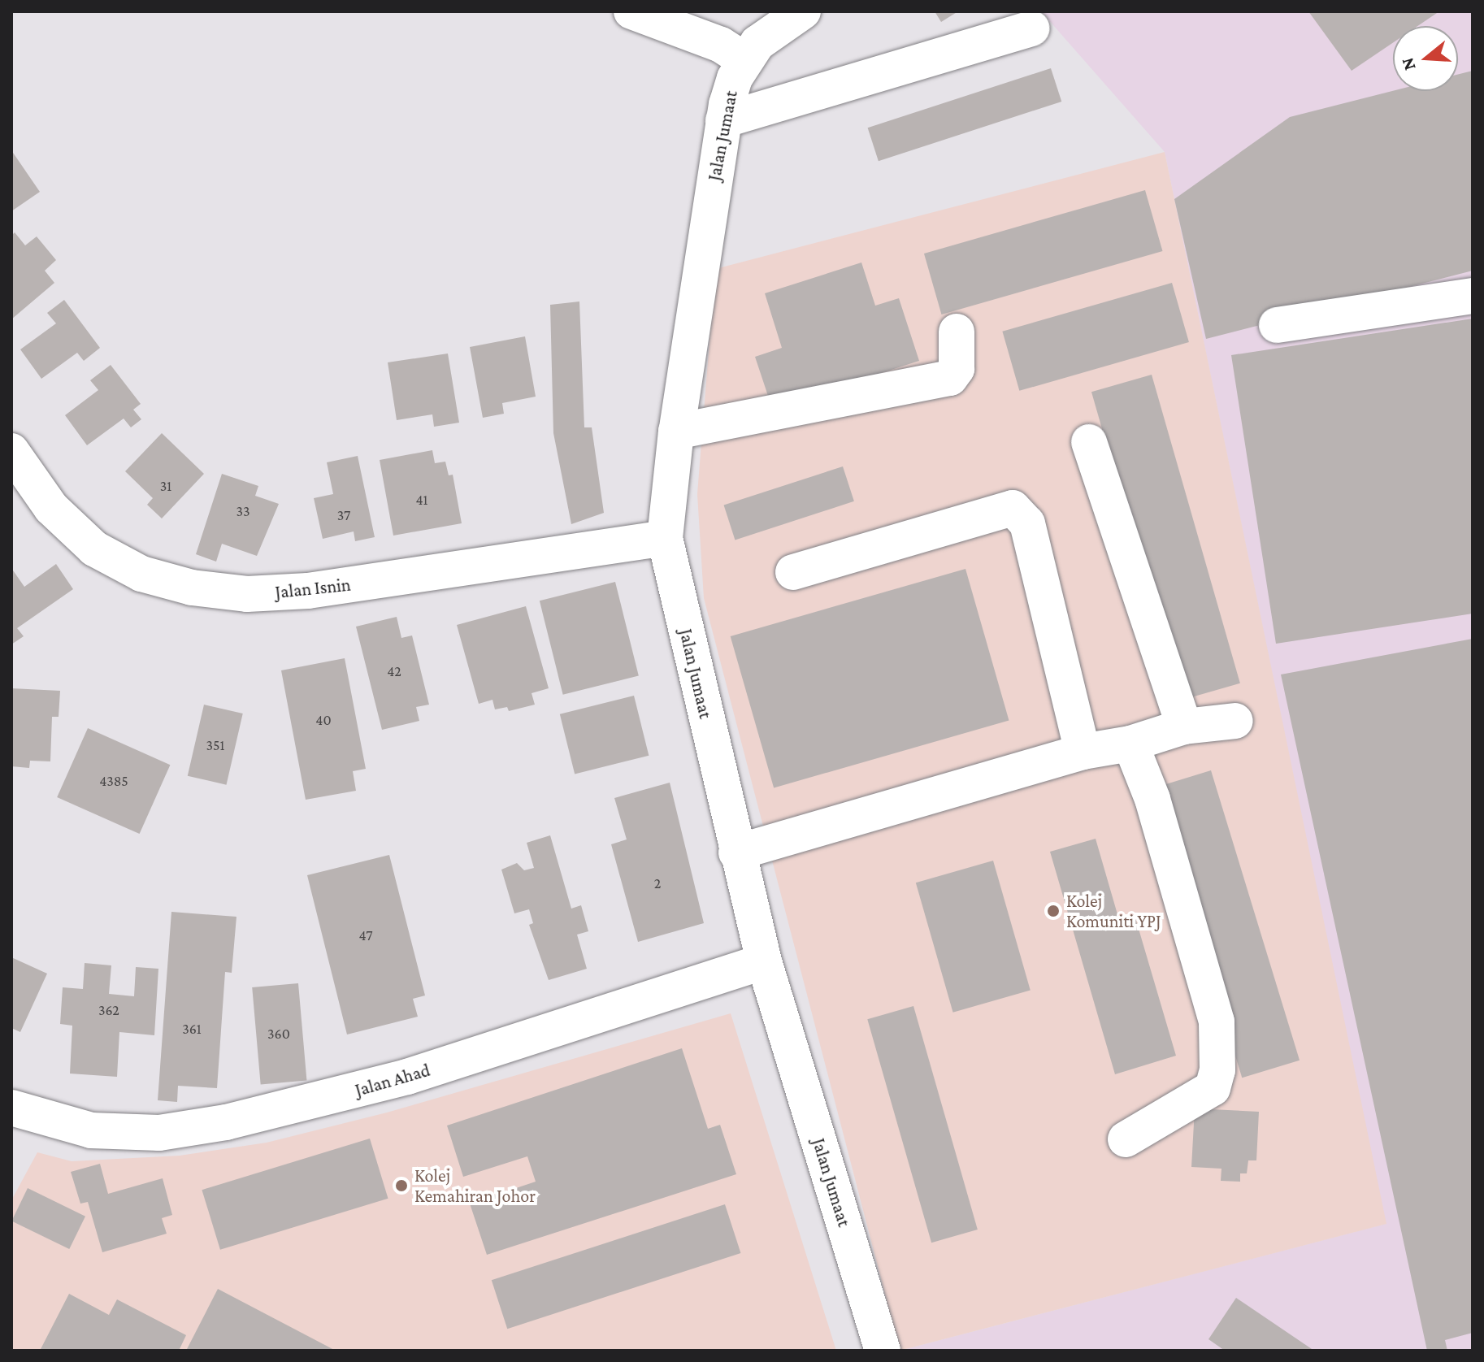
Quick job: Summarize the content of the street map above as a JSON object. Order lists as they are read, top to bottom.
{
  "streets": {
    "street": ["Jalan Jumaat", "Jalan Isnin", "Jalan Ahad"]
  },
  "crossings": [
    ["Jalan Jumaat", "Jalan Isnin"],
    ["Jalan Jumaat", "Jalan Ahad"]
  ],
  "places": ["Kolej Komuniti YPJ", "Kolej Kemahiran Johor"],
  "house_numbers": [
    "31",
    "41",
    "33",
    "37",
    "42",
    "40",
    "351",
    "4385",
    "2",
    "47",
    "362",
    "361",
    "360"
  ],
  "north": "left"
}
